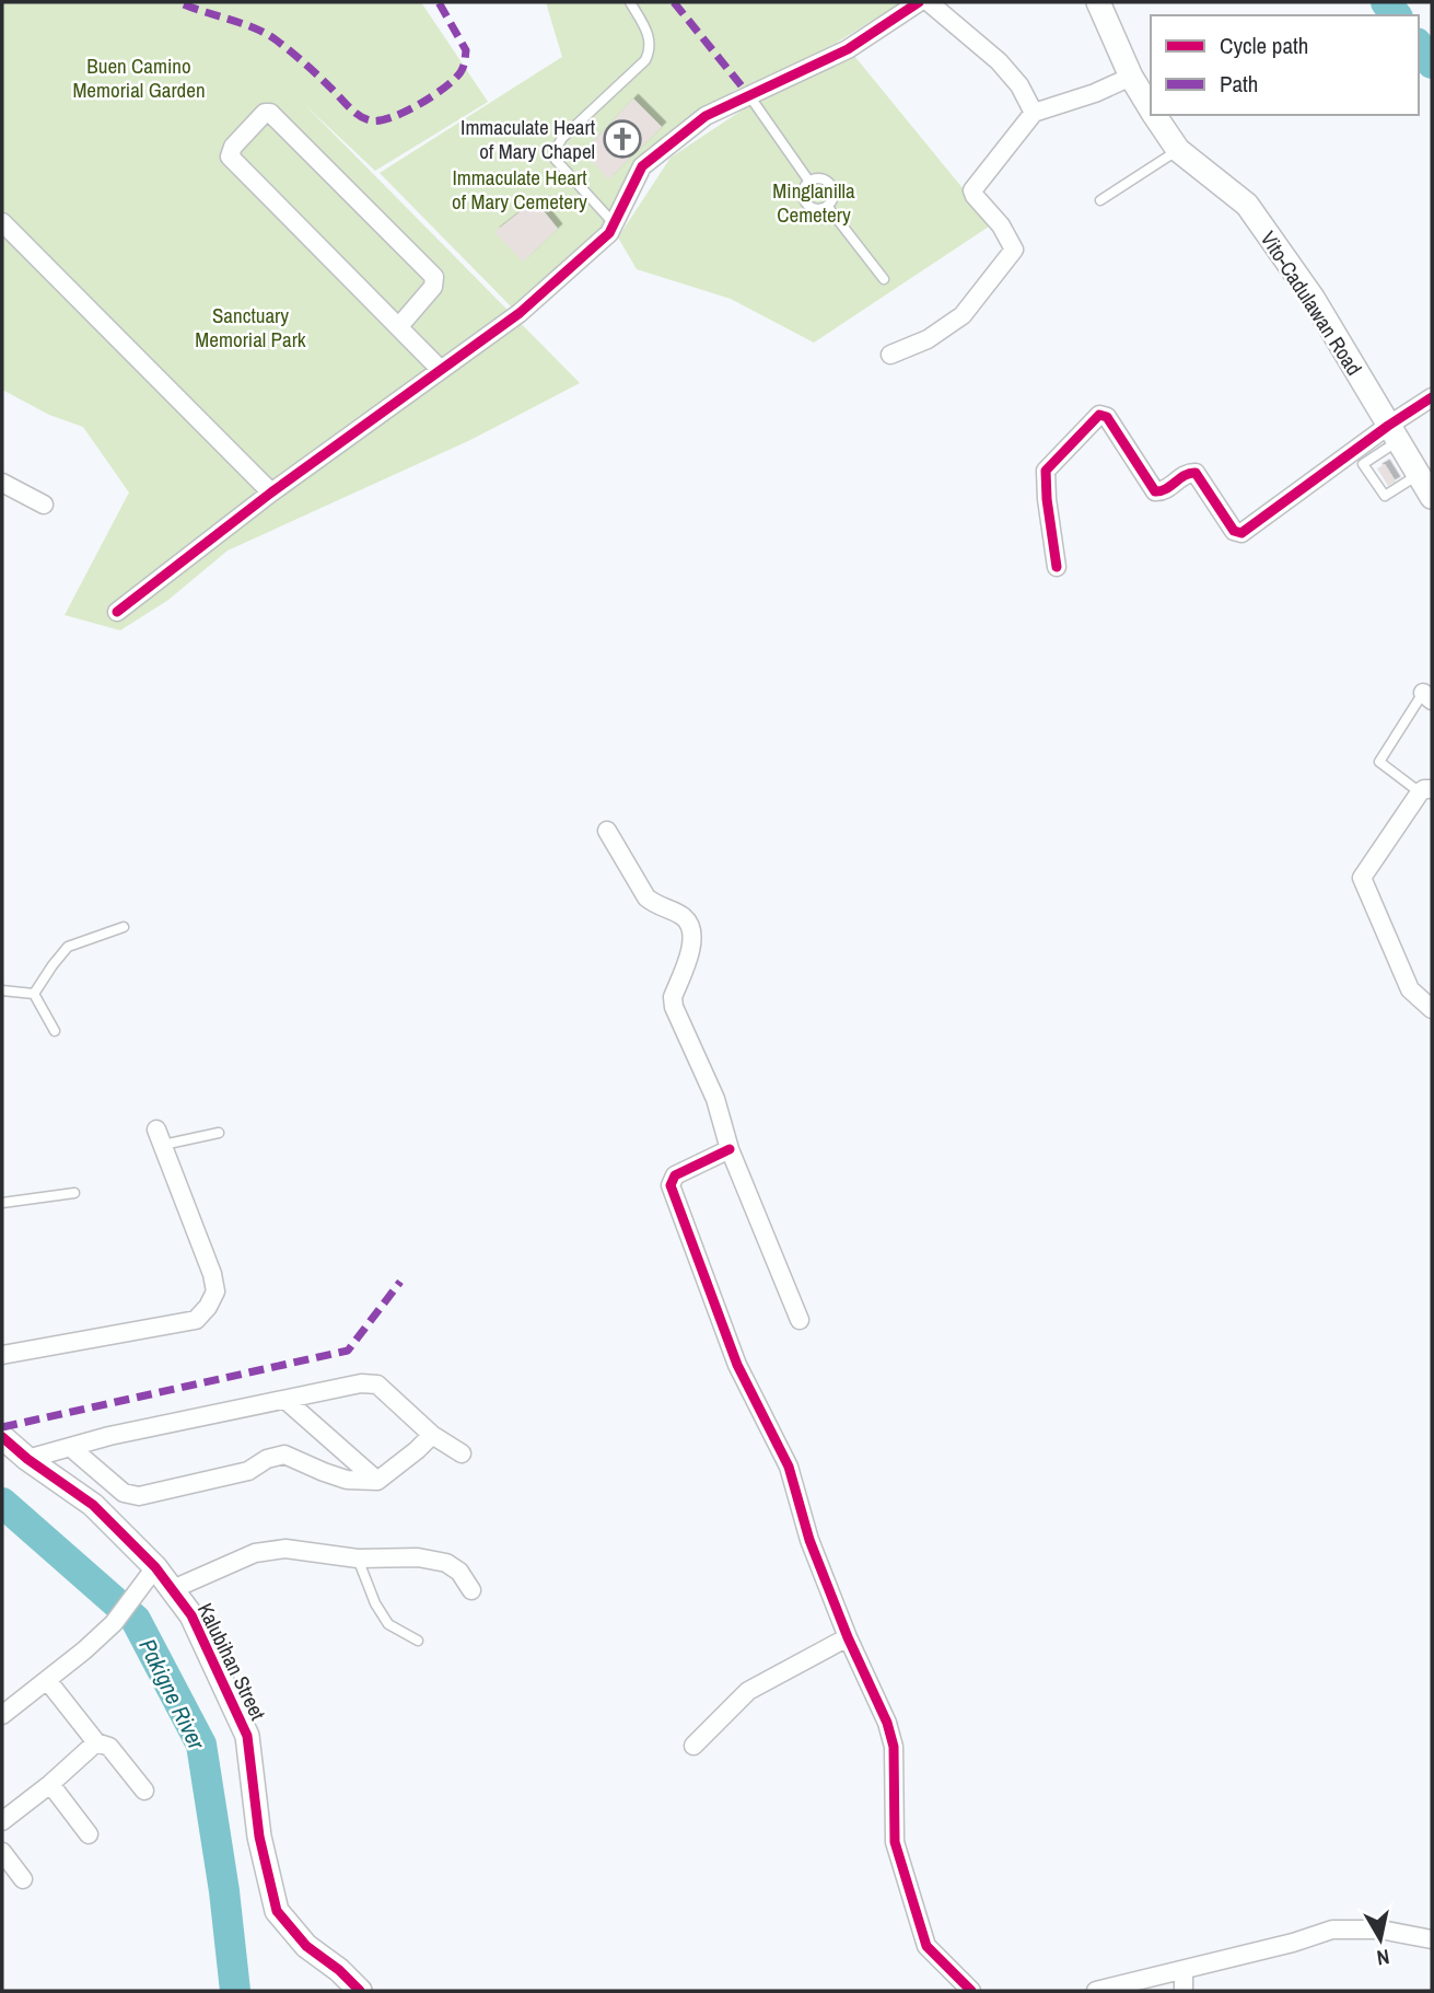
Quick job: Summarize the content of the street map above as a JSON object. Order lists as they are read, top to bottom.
{
  "streets": {
    "street": ["Vito-Cadulawan Road", "Kalubihan Street"]
  },
  "water": ["Pakigne River"],
  "parks": [
    "Buen Camino Memorial Garden",
    "Immaculate Heart of Mary Cemetery",
    "Minglanilla Cemetery",
    "Sanctuary Memorial Park"
  ],
  "places": {
    "church": ["Immaculate Heart of Mary Chapel"]
  },
  "legend": ["Cycle path", "Path"],
  "north": "bottom"
}
